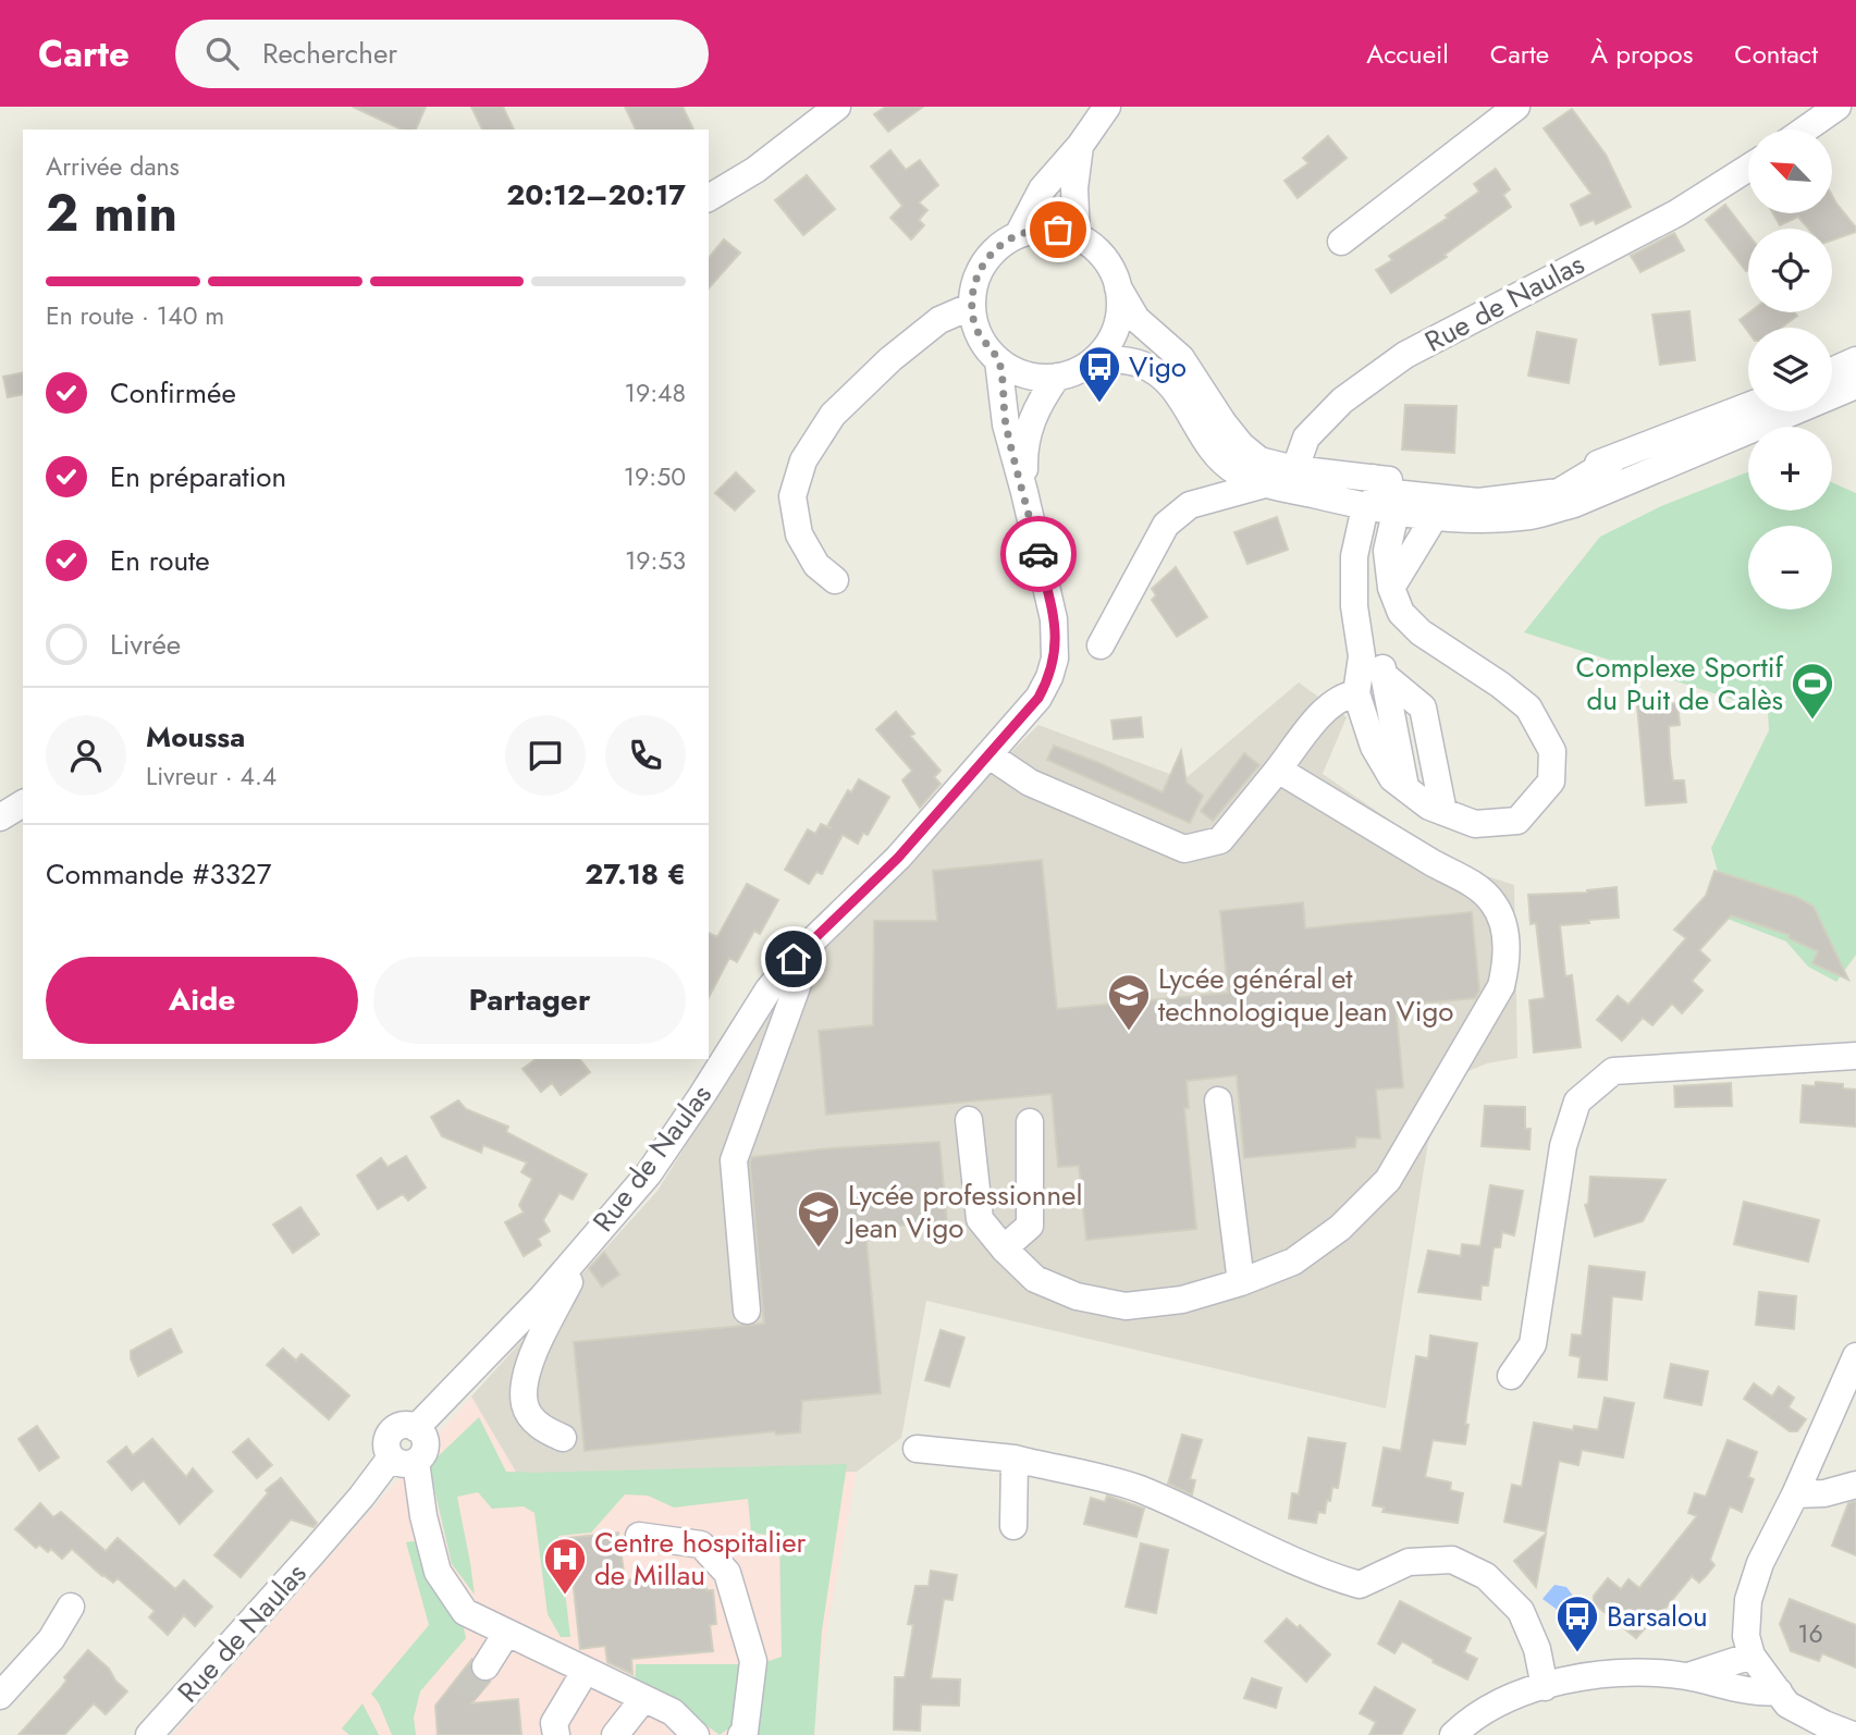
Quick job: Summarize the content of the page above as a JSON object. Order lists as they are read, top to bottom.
{
  "streets": {
    "street": ["Rue de Naulas"]
  },
  "places": {
    "bus stop": ["Vigo", "Barsalou"],
    "sports": ["Complexe Sportif du Puit de Calès"],
    "school or university": ["Lycée général et technologique Jean Vigo", "Lycée professionnel Jean Vigo"],
    "hospital": ["Centre hospitalier de Millau"]
  },
  "house_numbers": ["16"],
  "north": "top left",
  "page": {
    "header": "Carte",
    "search": "Rechercher",
    "nav": [
      "Accueil",
      "Carte",
      "À propos",
      "Contact"
    ],
    "map_buttons": ["+", "−"],
    "heading": ["2 min", "Arrivée dans", "20:12–20:17"],
    "panel": [
      "Moussa",
      "Livreur · 4.4",
      "Commande #3327",
      "27.18 €"
    ],
    "bar": "En route · 140 m",
    "list": [
      ["Confirmée", "19:48"],
      ["En préparation", "19:50"],
      ["En route", "19:53"],
      "Livrée"
    ],
    "buttons": ["Aide", "Partager"]
  }
}
